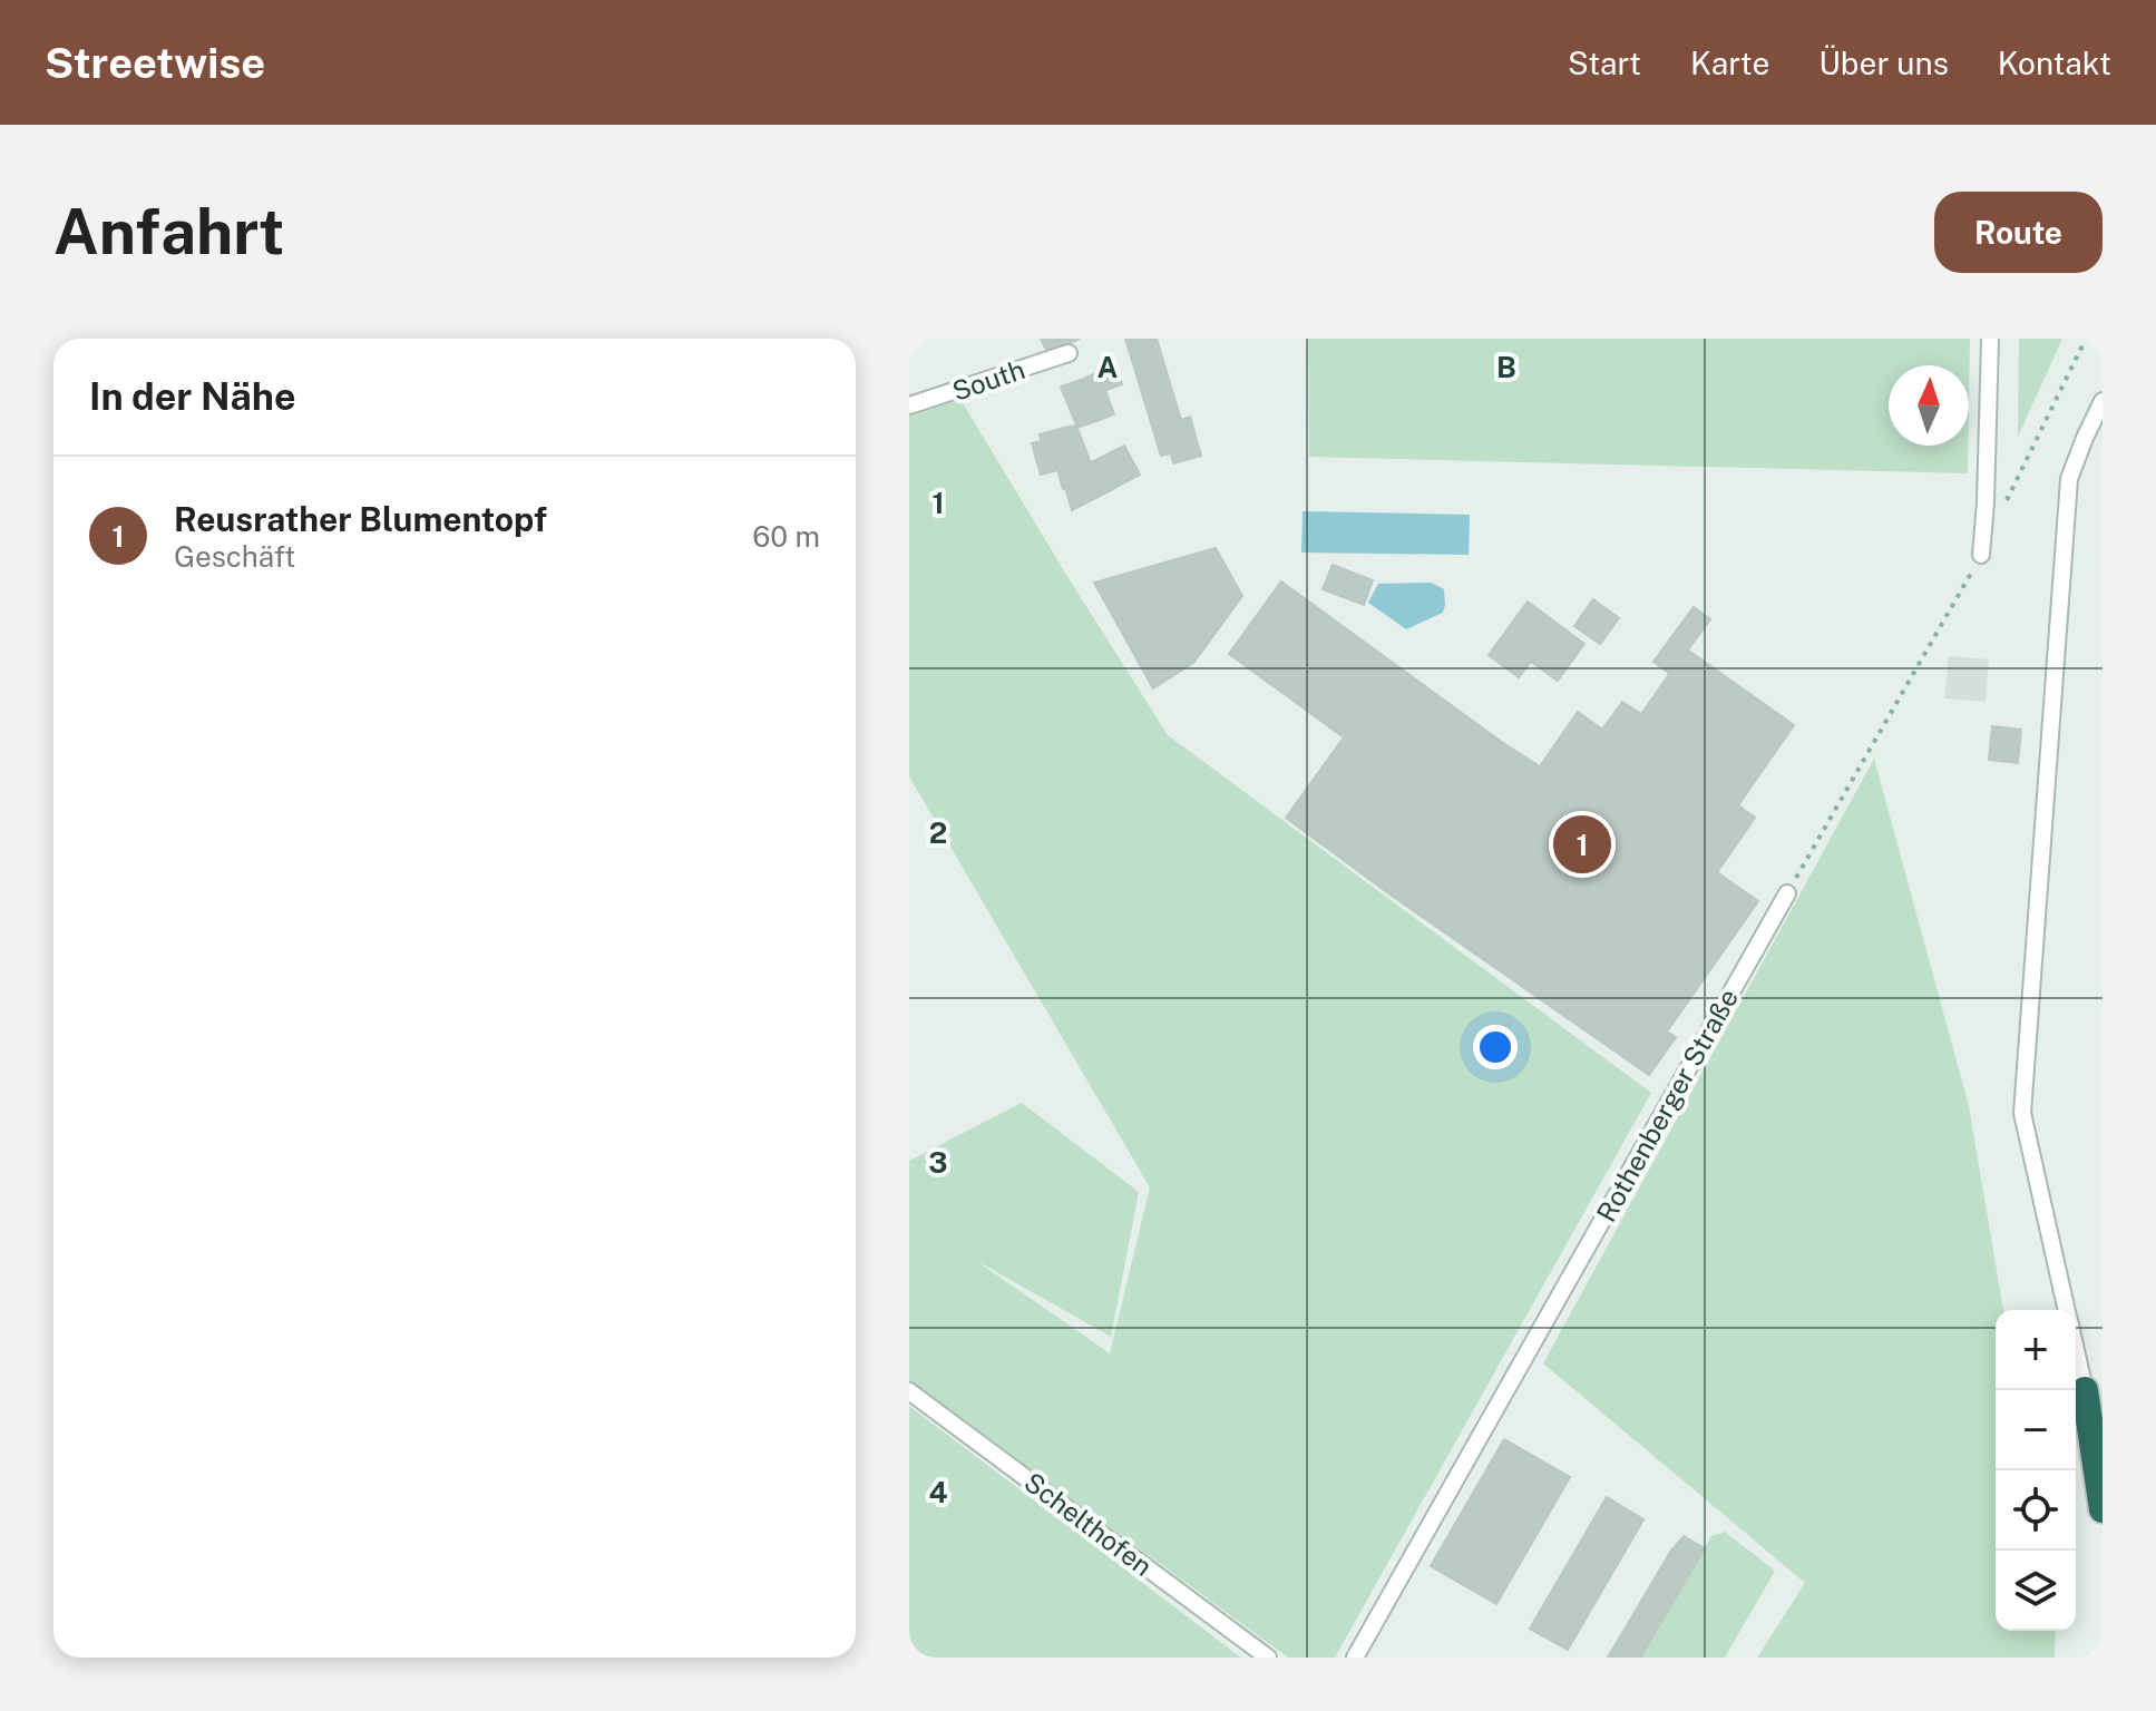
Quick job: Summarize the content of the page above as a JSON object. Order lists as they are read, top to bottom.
{
  "streets": {
    "lane": ["South", "Rothenberger Straße", "Schelthofen"]
  },
  "north": "top",
  "page": {
    "header": "Streetwise",
    "nav": [
      "Start",
      "Karte",
      "Über uns",
      "Kontakt"
    ],
    "buttons": "Route",
    "title": "Anfahrt",
    "heading": "In der Nähe",
    "list": [
      {
        "mark": "1",
        "name": "Reusrather Blumentopf",
        "note": "Geschäft",
        "value": "60 m"
      }
    ],
    "pins": "1",
    "map_buttons": ["+", "−"]
  },
  "grid": {
    "columns": ["A", "B"],
    "rows": [
      "1",
      "2",
      "3",
      "4"
    ]
  }
}
